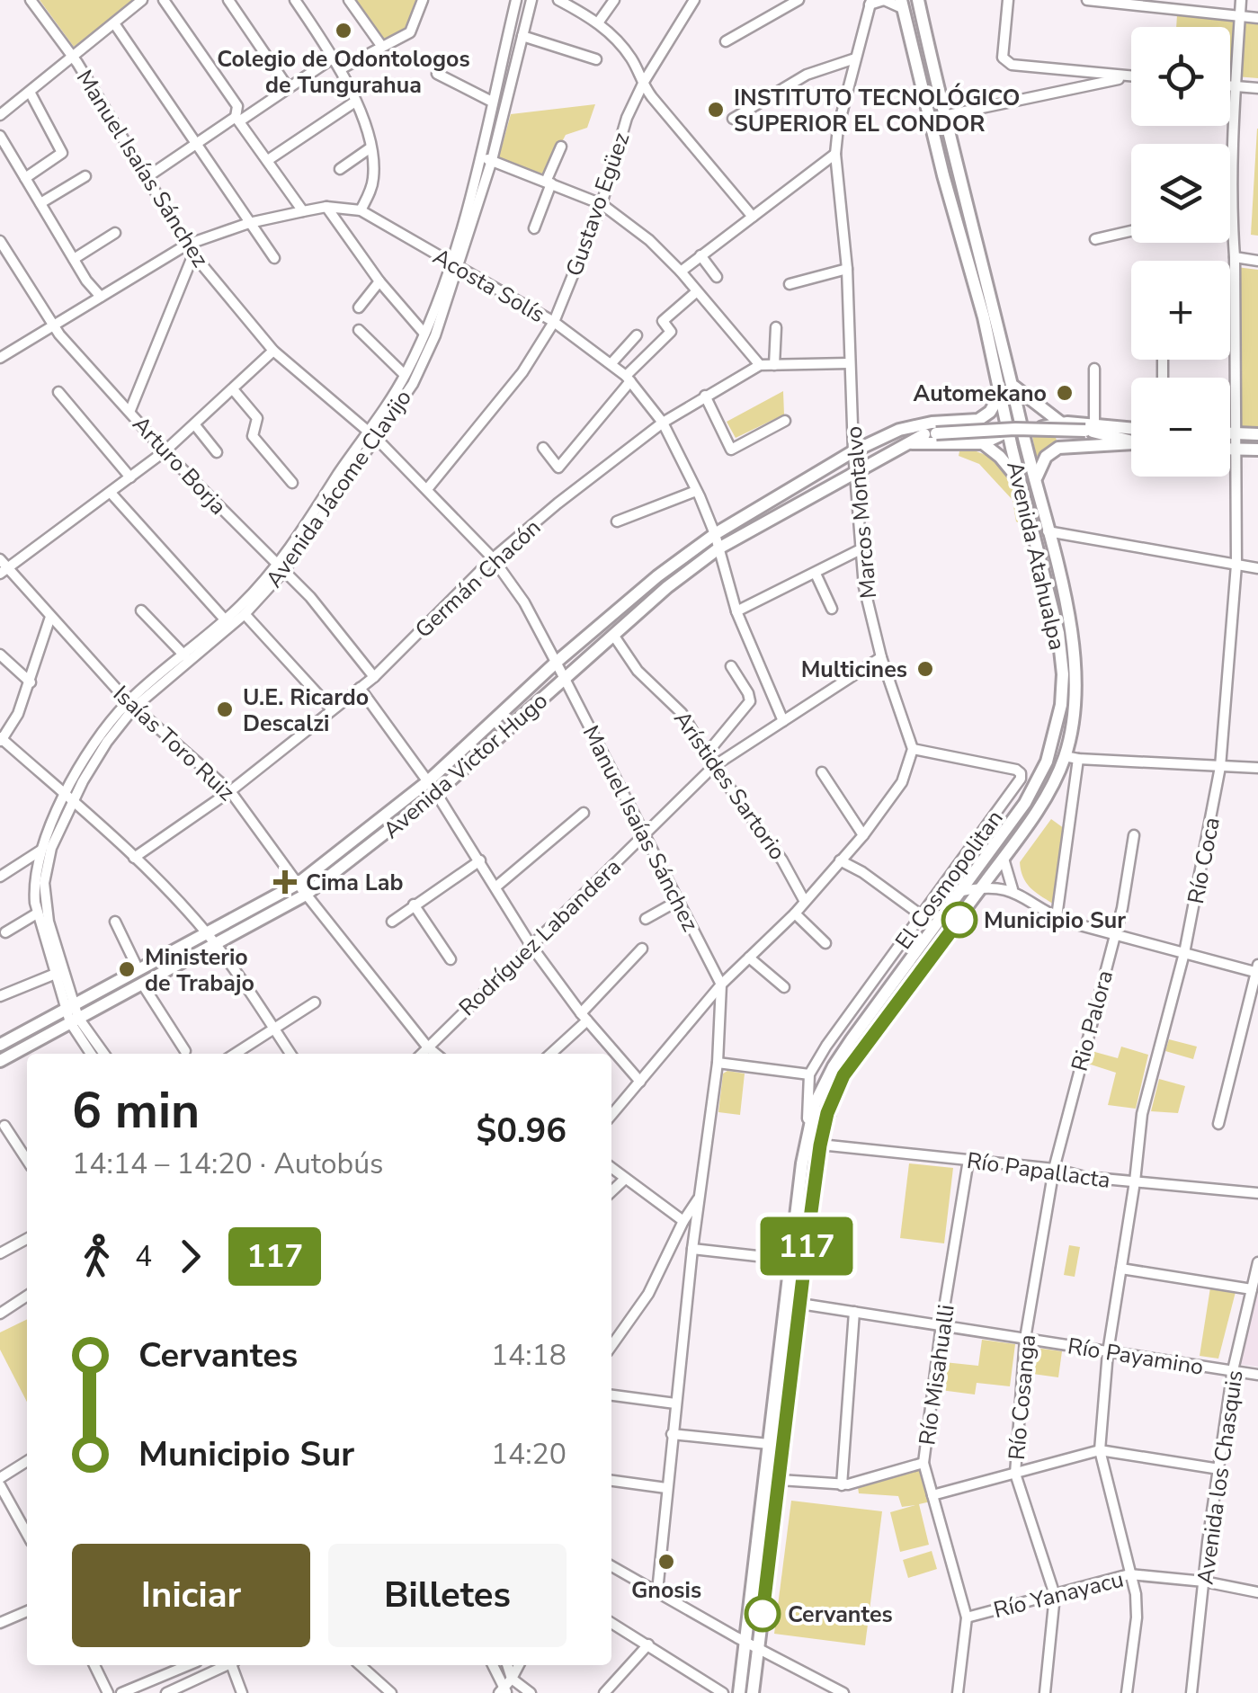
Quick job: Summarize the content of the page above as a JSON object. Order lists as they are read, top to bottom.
{
  "streets": {
    "main road": ["Avenida Atahualpa", "Avenida Victor Hugo"],
    "street": [
      "Manuel Isaías Sánchez",
      "Gustavo Egüez",
      "Acosta Solís",
      "Arturo Borja",
      "Avenida Jácome Clavijo",
      "Marcos Montalvo",
      "Germán Chacón",
      "Isaías Toro Ruiz",
      "Arístides Sartorio",
      "Río Coca",
      "El Cosmopolitan",
      "Rodríguez Labandera",
      "Rio Palora",
      "Río Papallacta",
      "Río Payamino",
      "Río Misahualli",
      "Río Cosanga",
      "Avenida los Chasquis",
      "Río Yanayacu"
    ]
  },
  "crossings": [
    ["Manuel Isaías Sánchez", "Gustavo Egüez"],
    ["Manuel Isaías Sánchez", "Acosta Solís"],
    ["Manuel Isaías Sánchez", "Avenida Jácome Clavijo"],
    ["Manuel Isaías Sánchez", "Germán Chacón"],
    ["Manuel Isaías Sánchez", "Avenida Victor Hugo"],
    ["Manuel Isaías Sánchez", "Rodríguez Labandera"],
    ["Gustavo Egüez", "Acosta Solís"],
    ["Acosta Solís", "Arturo Borja"],
    ["Acosta Solís", "Avenida Jácome Clavijo"],
    ["Acosta Solís", "Germán Chacón"],
    ["Acosta Solís", "Avenida Victor Hugo"],
    ["Acosta Solís", "Rodríguez Labandera"],
    ["Arturo Borja", "Avenida Jácome Clavijo"],
    ["Arturo Borja", "Germán Chacón"],
    ["Avenida Jácome Clavijo", "Isaías Toro Ruiz"],
    ["Avenida Jácome Clavijo", "Avenida Victor Hugo"],
    ["Marcos Montalvo", "Avenida Atahualpa"],
    ["Marcos Montalvo", "Germán Chacón"],
    ["Marcos Montalvo", "Avenida Victor Hugo"],
    ["Marcos Montalvo", "El Cosmopolitan"],
    ["Marcos Montalvo", "Rodríguez Labandera"],
    ["Avenida Atahualpa", "Avenida Victor Hugo"],
    ["Avenida Atahualpa", "Río Papallacta"],
    ["Avenida Atahualpa", "Río Payamino"],
    ["Germán Chacón", "Isaías Toro Ruiz"],
    ["Isaías Toro Ruiz", "Avenida Victor Hugo"],
    ["Isaías Toro Ruiz", "Rodríguez Labandera"],
    ["Avenida Victor Hugo", "Arístides Sartorio"],
    ["Arístides Sartorio", "Rodríguez Labandera"],
    ["Río Coca", "Río Papallacta"],
    ["Río Coca", "Río Payamino"],
    ["Río Coca", "Río Yanayacu"],
    ["Rio Palora", "Río Cosanga"],
    ["Río Papallacta", "Río Misahualli"],
    ["Río Papallacta", "Río Cosanga"],
    ["Río Payamino", "Río Misahualli"],
    ["Río Payamino", "Río Cosanga"],
    ["Río Payamino", "Avenida los Chasquis"],
    ["Río Misahualli", "Río Yanayacu"],
    ["Río Cosanga", "Río Yanayacu"],
    ["Avenida los Chasquis", "Río Yanayacu"]
  ],
  "places": {
    "other": [
      "Colegio de Odontologos de Tungurahua",
      "INSTITUTO TECNOLÓGICO SUPERIOR EL CONDOR",
      "Automekano",
      "Multicines",
      "U.E. Ricardo Descalzi",
      "Municipio Sur",
      "Ministerio de Trabajo",
      "Gnosis",
      "Cervantes"
    ],
    "health": ["Cima Lab"]
  },
  "lines": ["bus line 117"],
  "page": {
    "on_map": "117",
    "map_buttons": ["+", "−"],
    "heading": ["6 min", "14:14 – 14:20 · Autobús", "$0.96"],
    "legs": ["4", "117"],
    "list": [
      {
        "name": "Cervantes",
        "value": "14:18"
      },
      {
        "name": "Municipio Sur",
        "value": "14:20"
      }
    ],
    "buttons": ["Iniciar", "Billetes"]
  }
}
